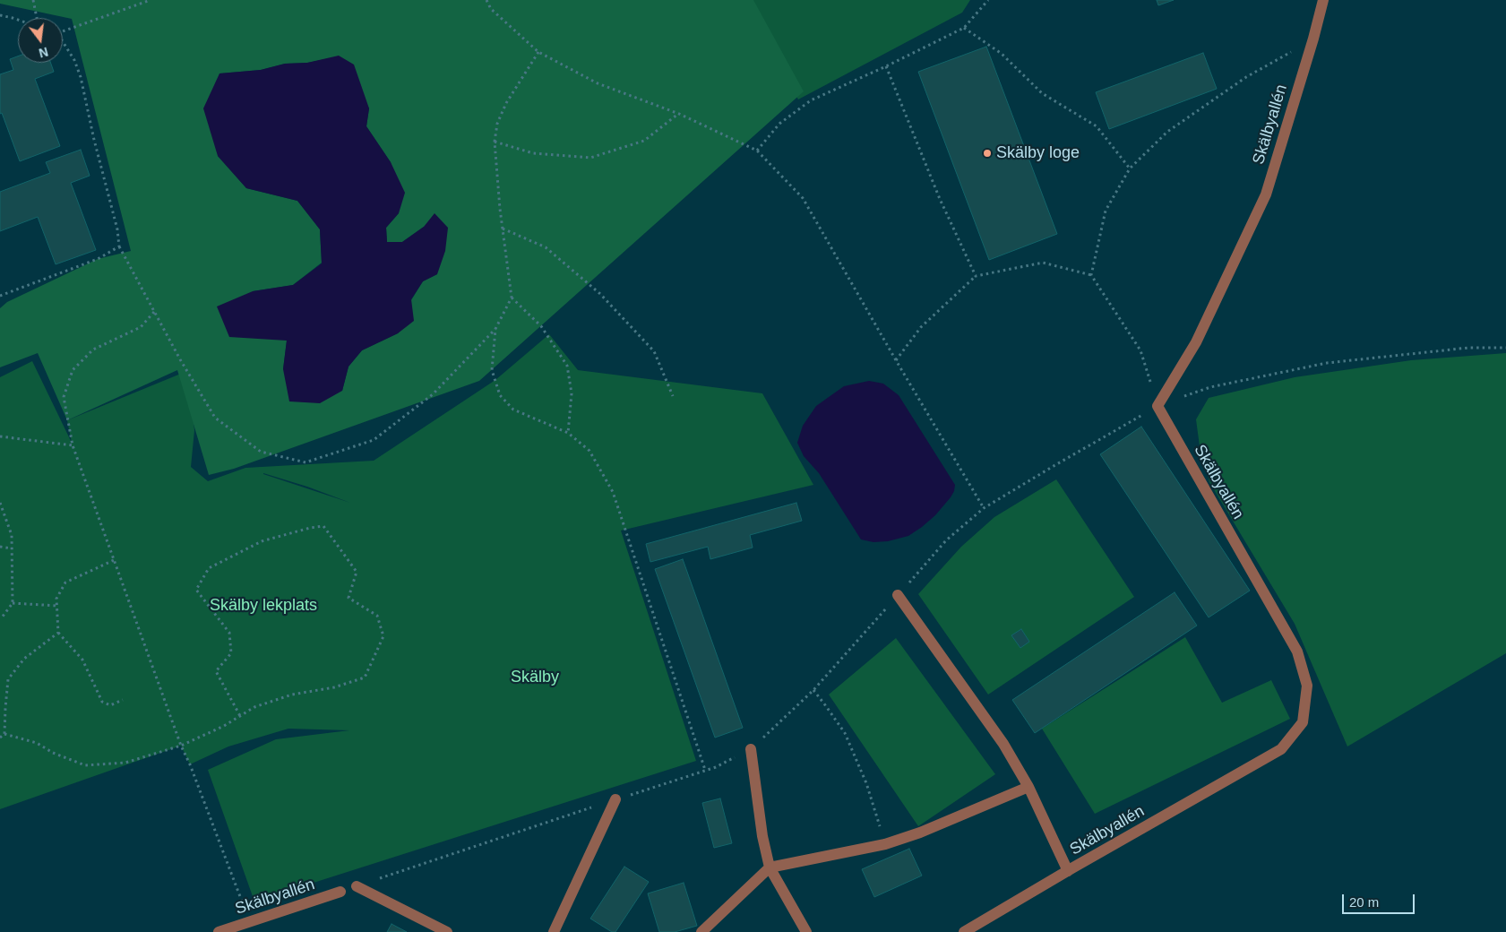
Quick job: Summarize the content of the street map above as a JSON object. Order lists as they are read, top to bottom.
{
  "streets": {
    "street": ["Skälbyallén"]
  },
  "parks": ["Skälby lekplats", "Skälby"],
  "places": ["Skälby loge"],
  "scale_bar": "20 m",
  "north": "bottom"
}
